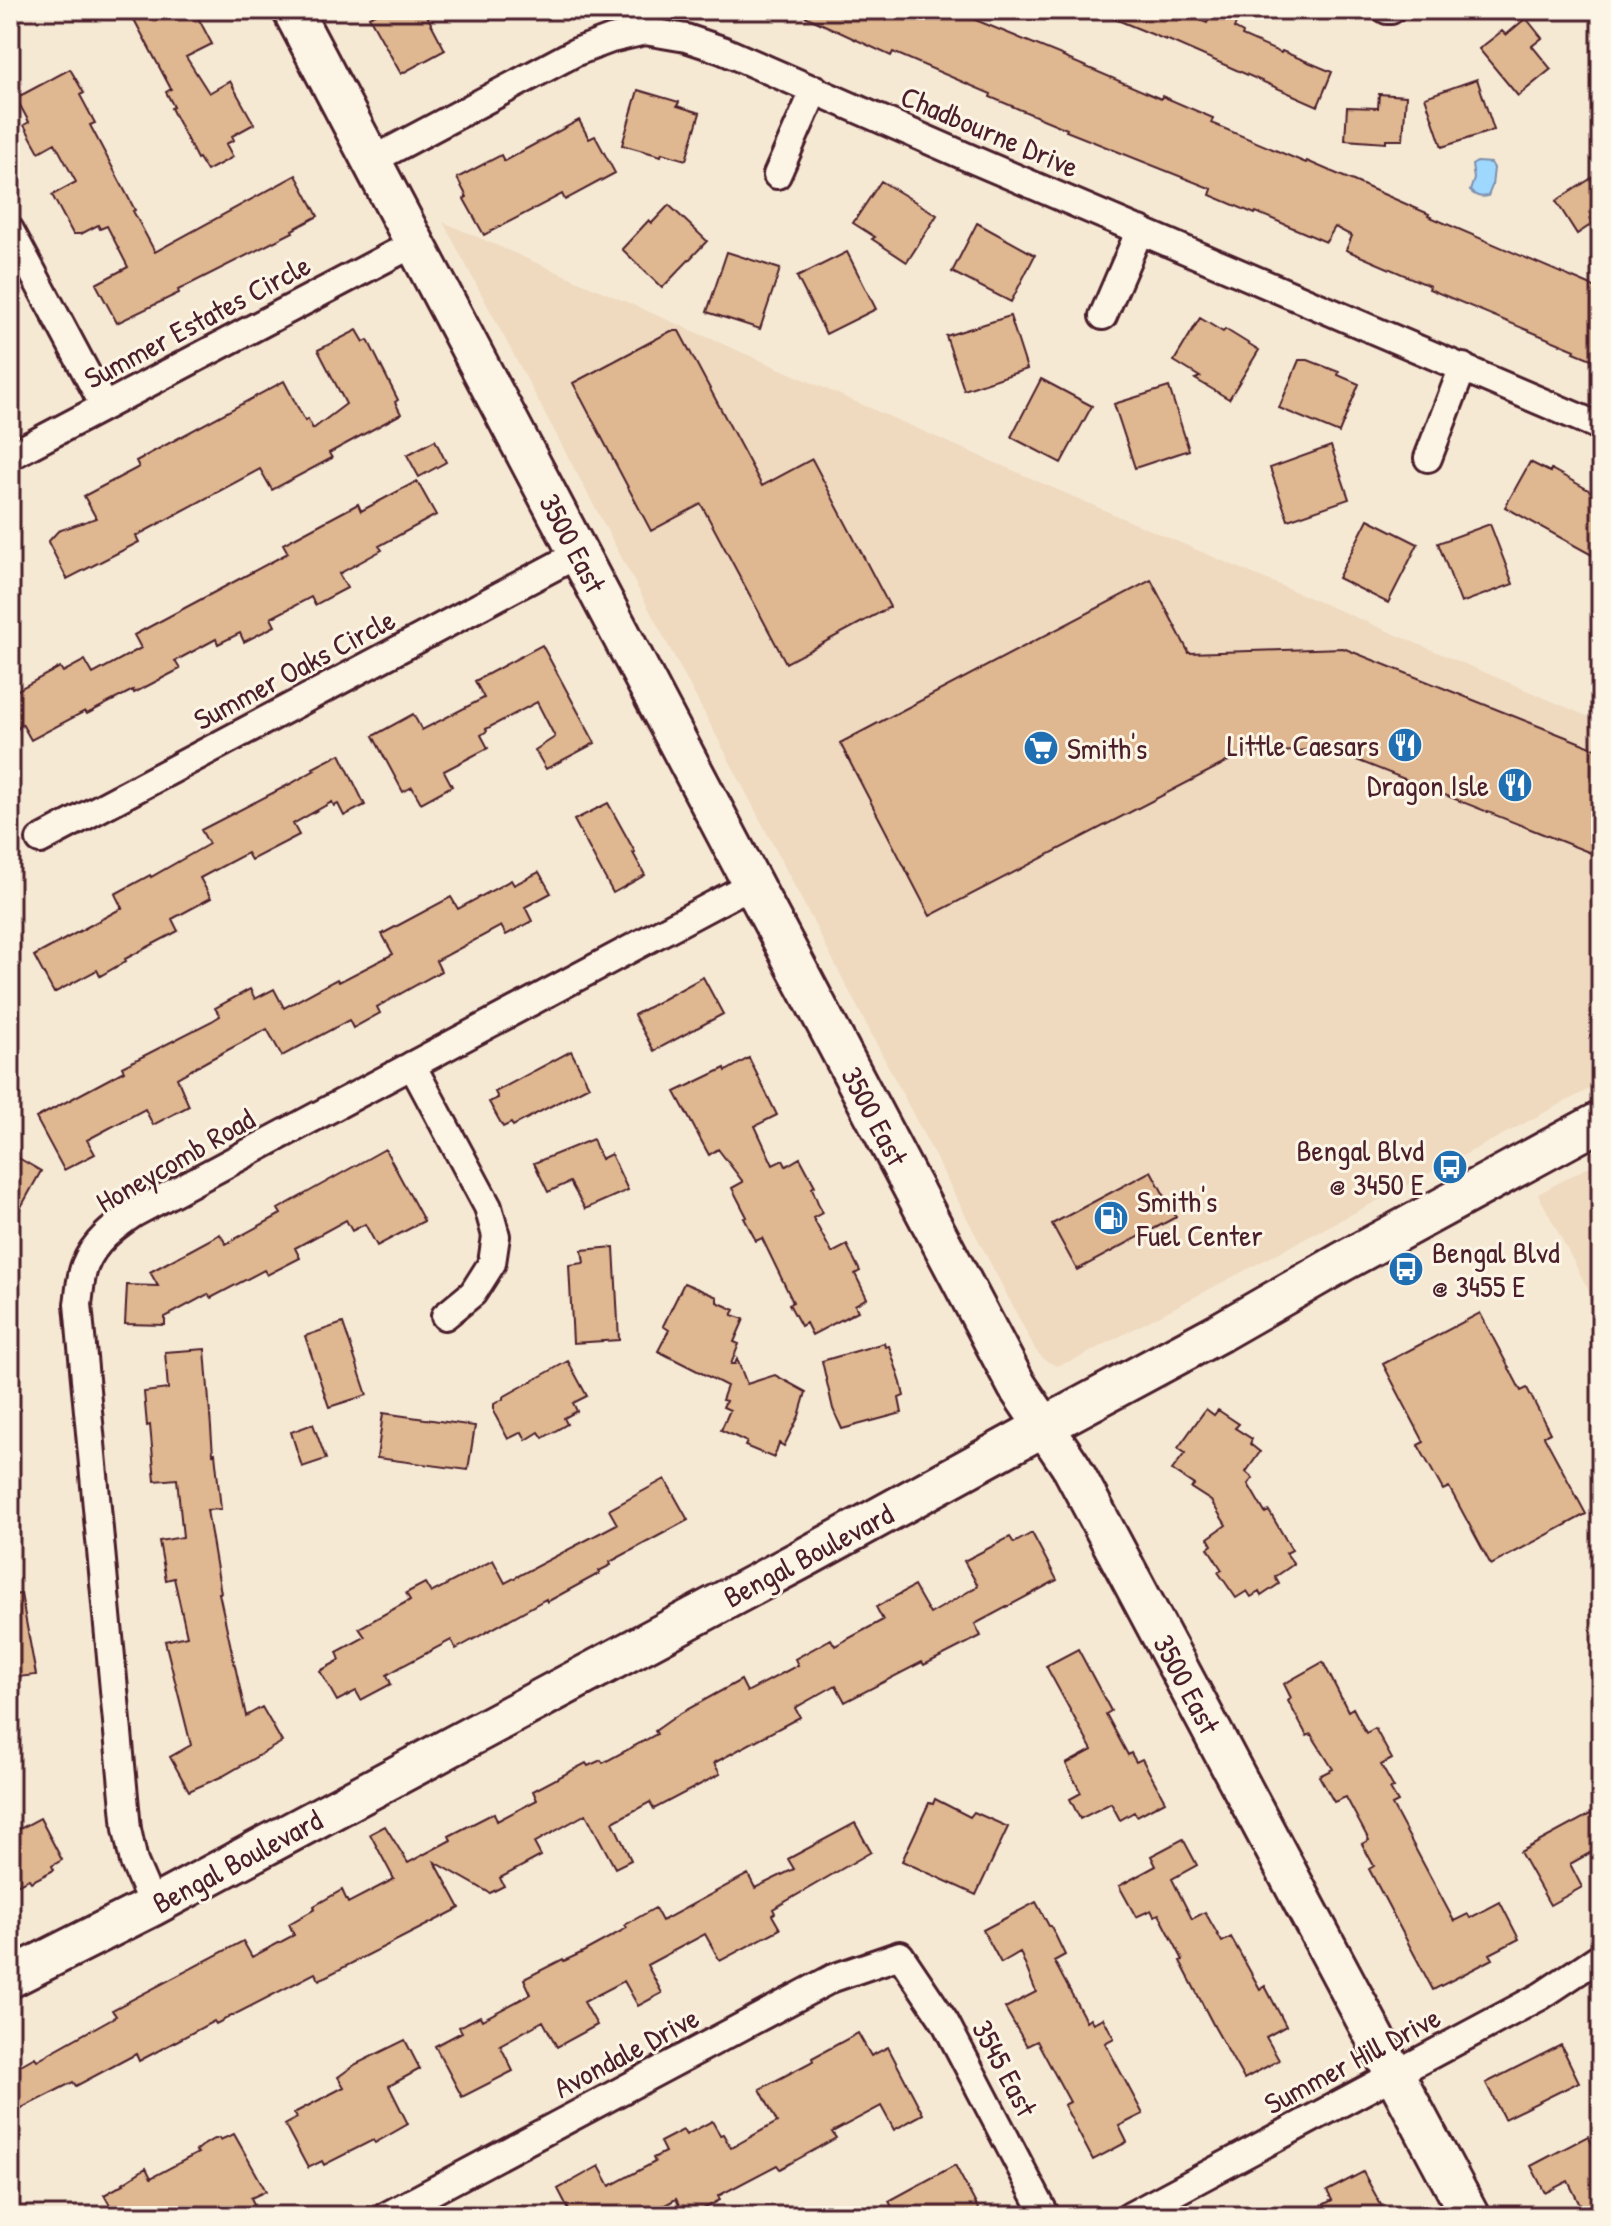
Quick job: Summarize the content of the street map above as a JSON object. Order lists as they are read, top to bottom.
{
  "streets": {
    "main road": ["3500 East", "Bengal Boulevard"],
    "street": [
      "Chadbourne Drive",
      "Summer Estates Circle",
      "Summer Oaks Circle",
      "Honeycomb Road",
      "Avondale Drive",
      "Summer Hill Drive",
      "3545 East"
    ]
  },
  "crossings": [
    ["Chadbourne Drive", "3500 East"],
    ["Summer Estates Circle", "3500 East"],
    ["3500 East", "Summer Oaks Circle"],
    ["3500 East", "Honeycomb Road"],
    ["3500 East", "Bengal Boulevard"],
    ["3500 East", "Summer Hill Drive"],
    ["Honeycomb Road", "Bengal Boulevard"],
    ["Avondale Drive", "3545 East"]
  ],
  "places": {
    "restaurant": ["Little Caesars", "Dragon Isle"],
    "supermarket": ["Smith's"],
    "bus stop": ["Bengal Blvd @ 3450 E", "Bengal Blvd @ 3455 E"],
    "fuel station": ["Smith's Fuel Center"]
  }
}
